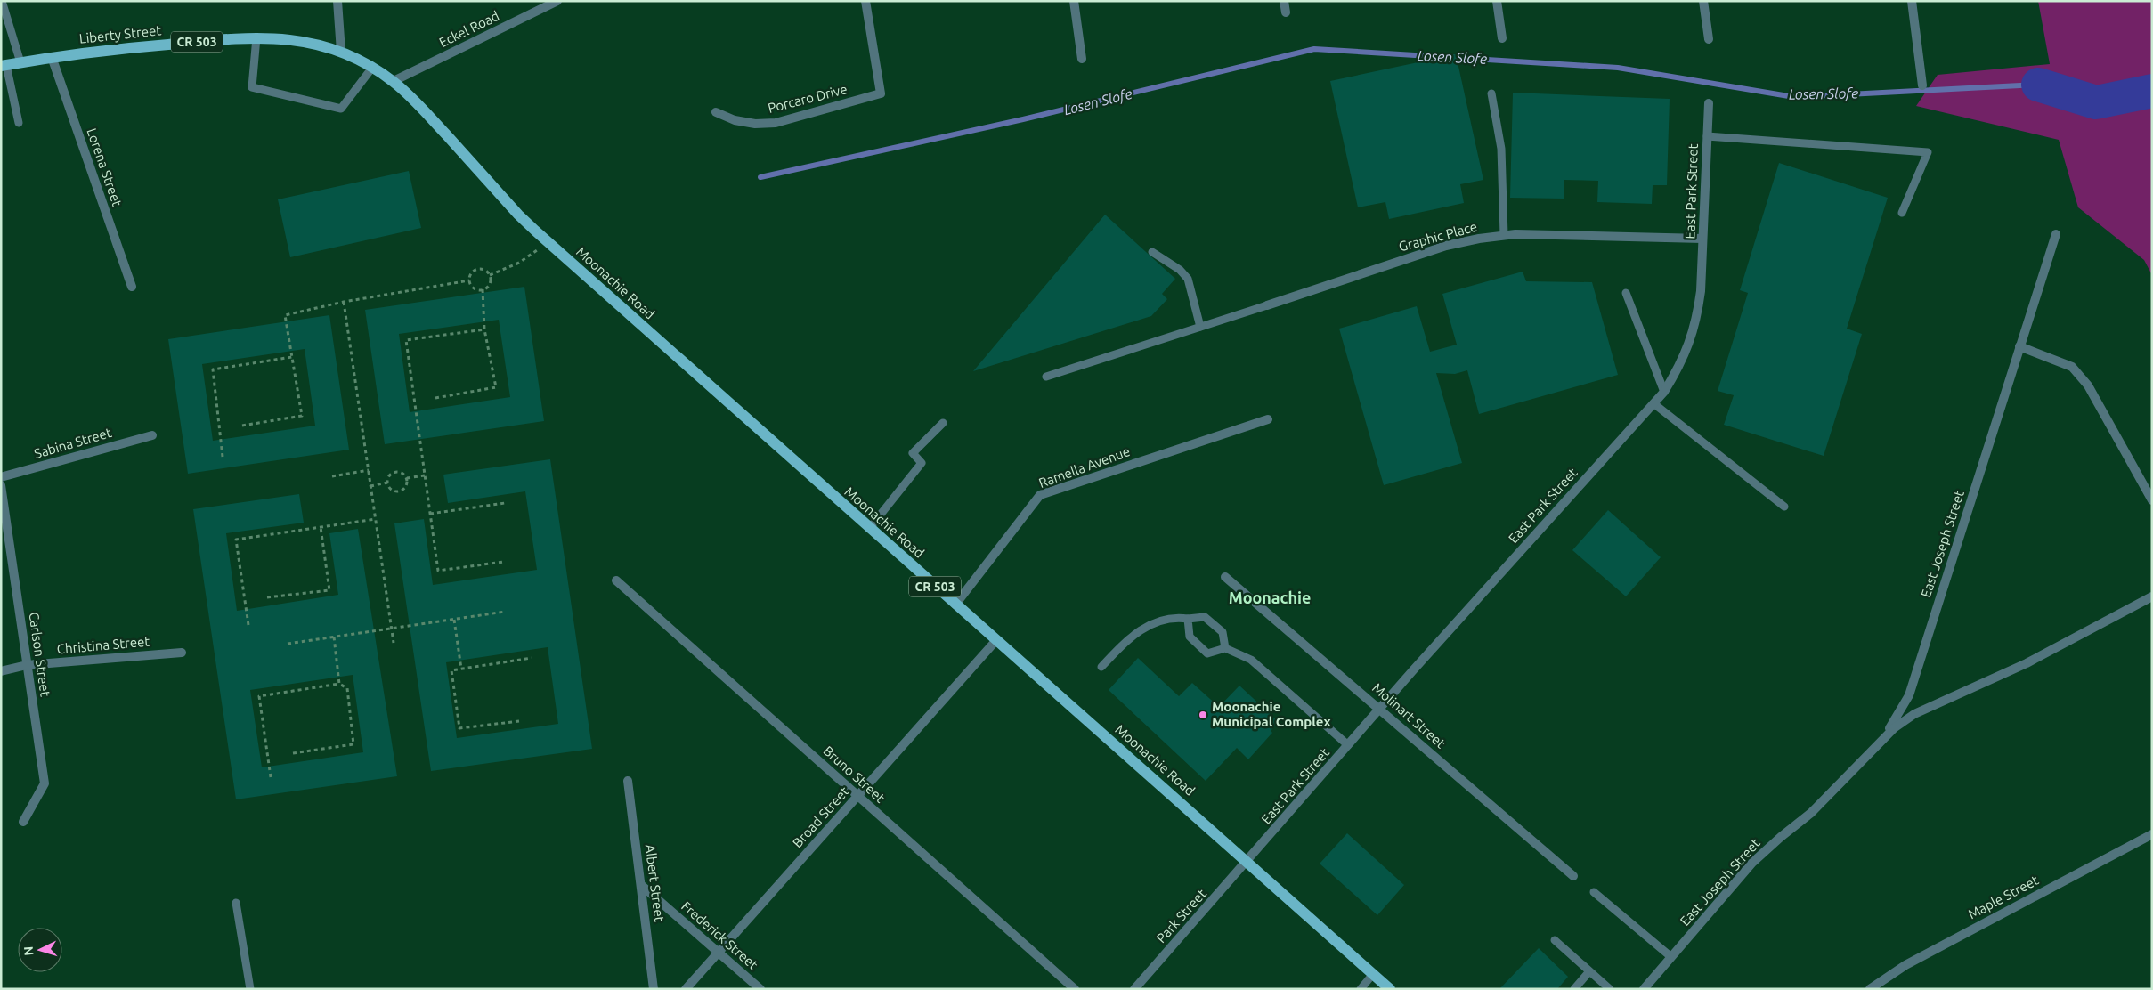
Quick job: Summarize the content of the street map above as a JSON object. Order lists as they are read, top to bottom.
{
  "streets": {
    "main road": ["Liberty Street", "CR 503", "Moonachie Road"],
    "street": [
      "Eckel Road",
      "Porcaro Drive",
      "Lorena Street",
      "East Park Street",
      "Graphic Place",
      "Sabina Street",
      "Ramella Avenue",
      "East Joseph Street",
      "Christina Street",
      "Carlson Street",
      "Molinart Street",
      "Bruno Street",
      "Broad Street",
      "Albert Street",
      "Maple Street",
      "Park Street",
      "Frederick Street"
    ]
  },
  "crossings": [
    ["Eckel Road", "Liberty Street"],
    ["Liberty Street", "Lorena Street"],
    ["Liberty Street", "Moonachie Road"],
    ["East Park Street", "Graphic Place"],
    ["East Park Street", "Moonachie Road"],
    ["East Park Street", "Molinart Street"],
    ["East Park Street", "Park Street"],
    ["Moonachie Road", "Ramella Avenue"],
    ["Moonachie Road", "Broad Street"],
    ["Moonachie Road", "Park Street"],
    ["Christina Street", "Carlson Street"],
    ["Bruno Street", "Broad Street"],
    ["Broad Street", "Frederick Street"],
    ["Albert Street", "Frederick Street"]
  ],
  "districts": ["Moonachie"],
  "water": ["Losen Slofe"],
  "places": ["Moonachie Municipal Complex"],
  "north": "left"
}
